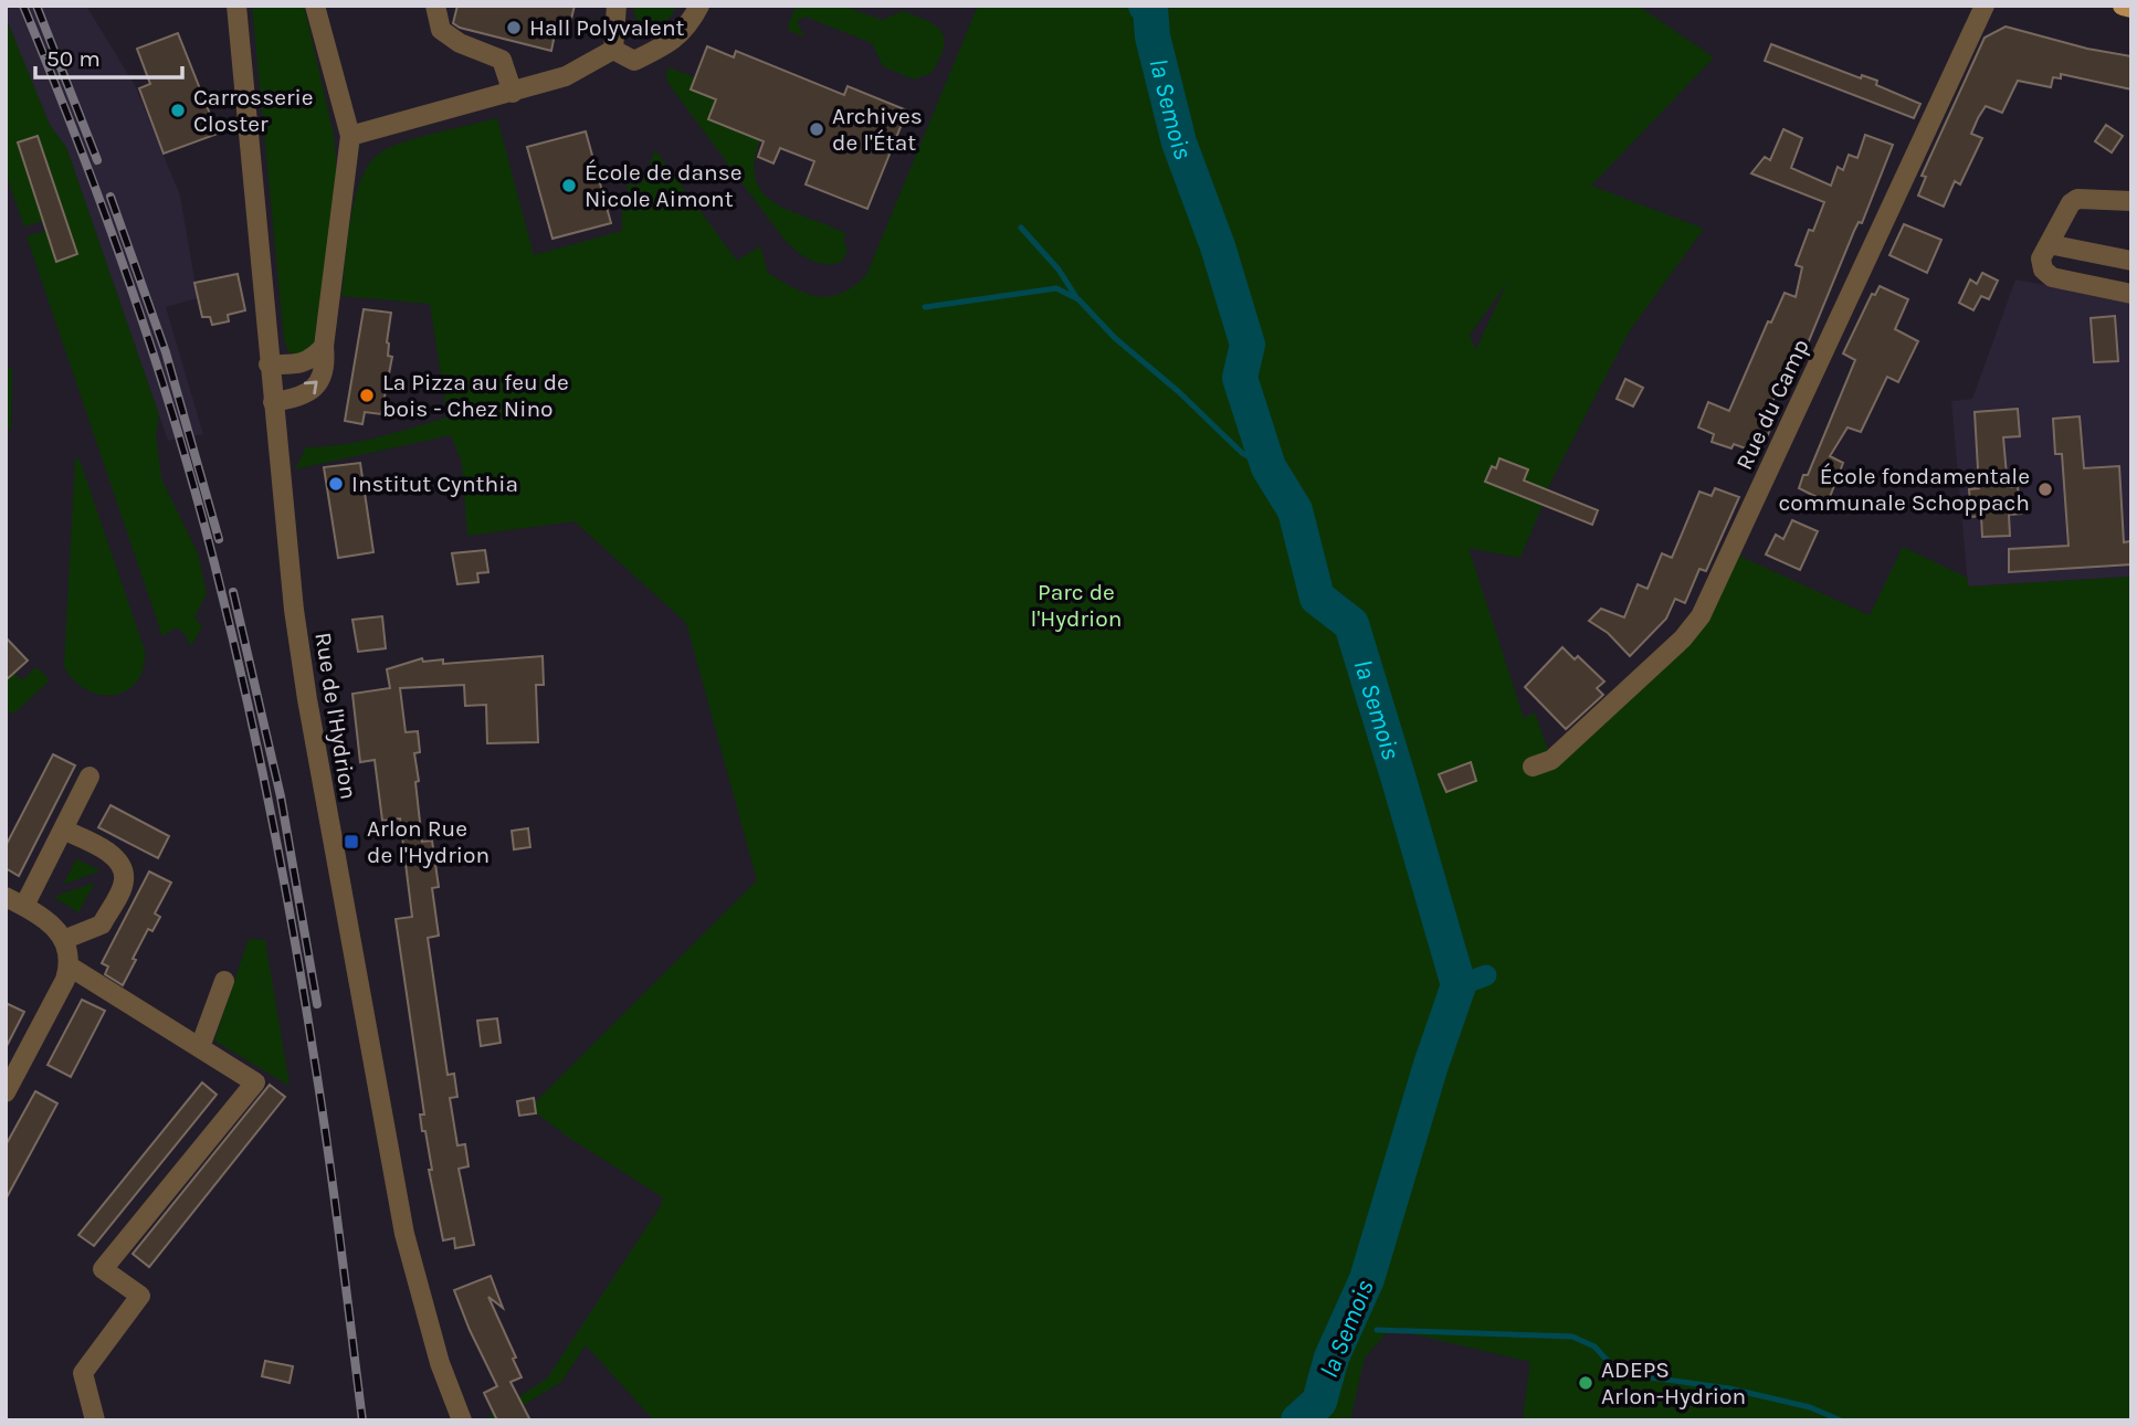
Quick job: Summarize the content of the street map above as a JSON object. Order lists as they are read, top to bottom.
{
  "streets": {
    "street": ["Rue du Camp", "Rue de l'Hydrion"]
  },
  "water": ["la Semois"],
  "parks": ["Parc de l'Hydrion"],
  "places": {
    "other": [
      "Hall Polyvalent",
      "Carrosserie Closter",
      "Archives de l'État",
      "École de danse Nicole Aimont",
      "La Pizza au feu de bois - Chez Nino",
      "Institut Cynthia",
      "École fondamentale communale Schoppach",
      "ADEPS Arlon-Hydrion"
    ],
    "transit": ["Arlon Rue de l'Hydrion"]
  },
  "scale_bar": "50 m"
}
